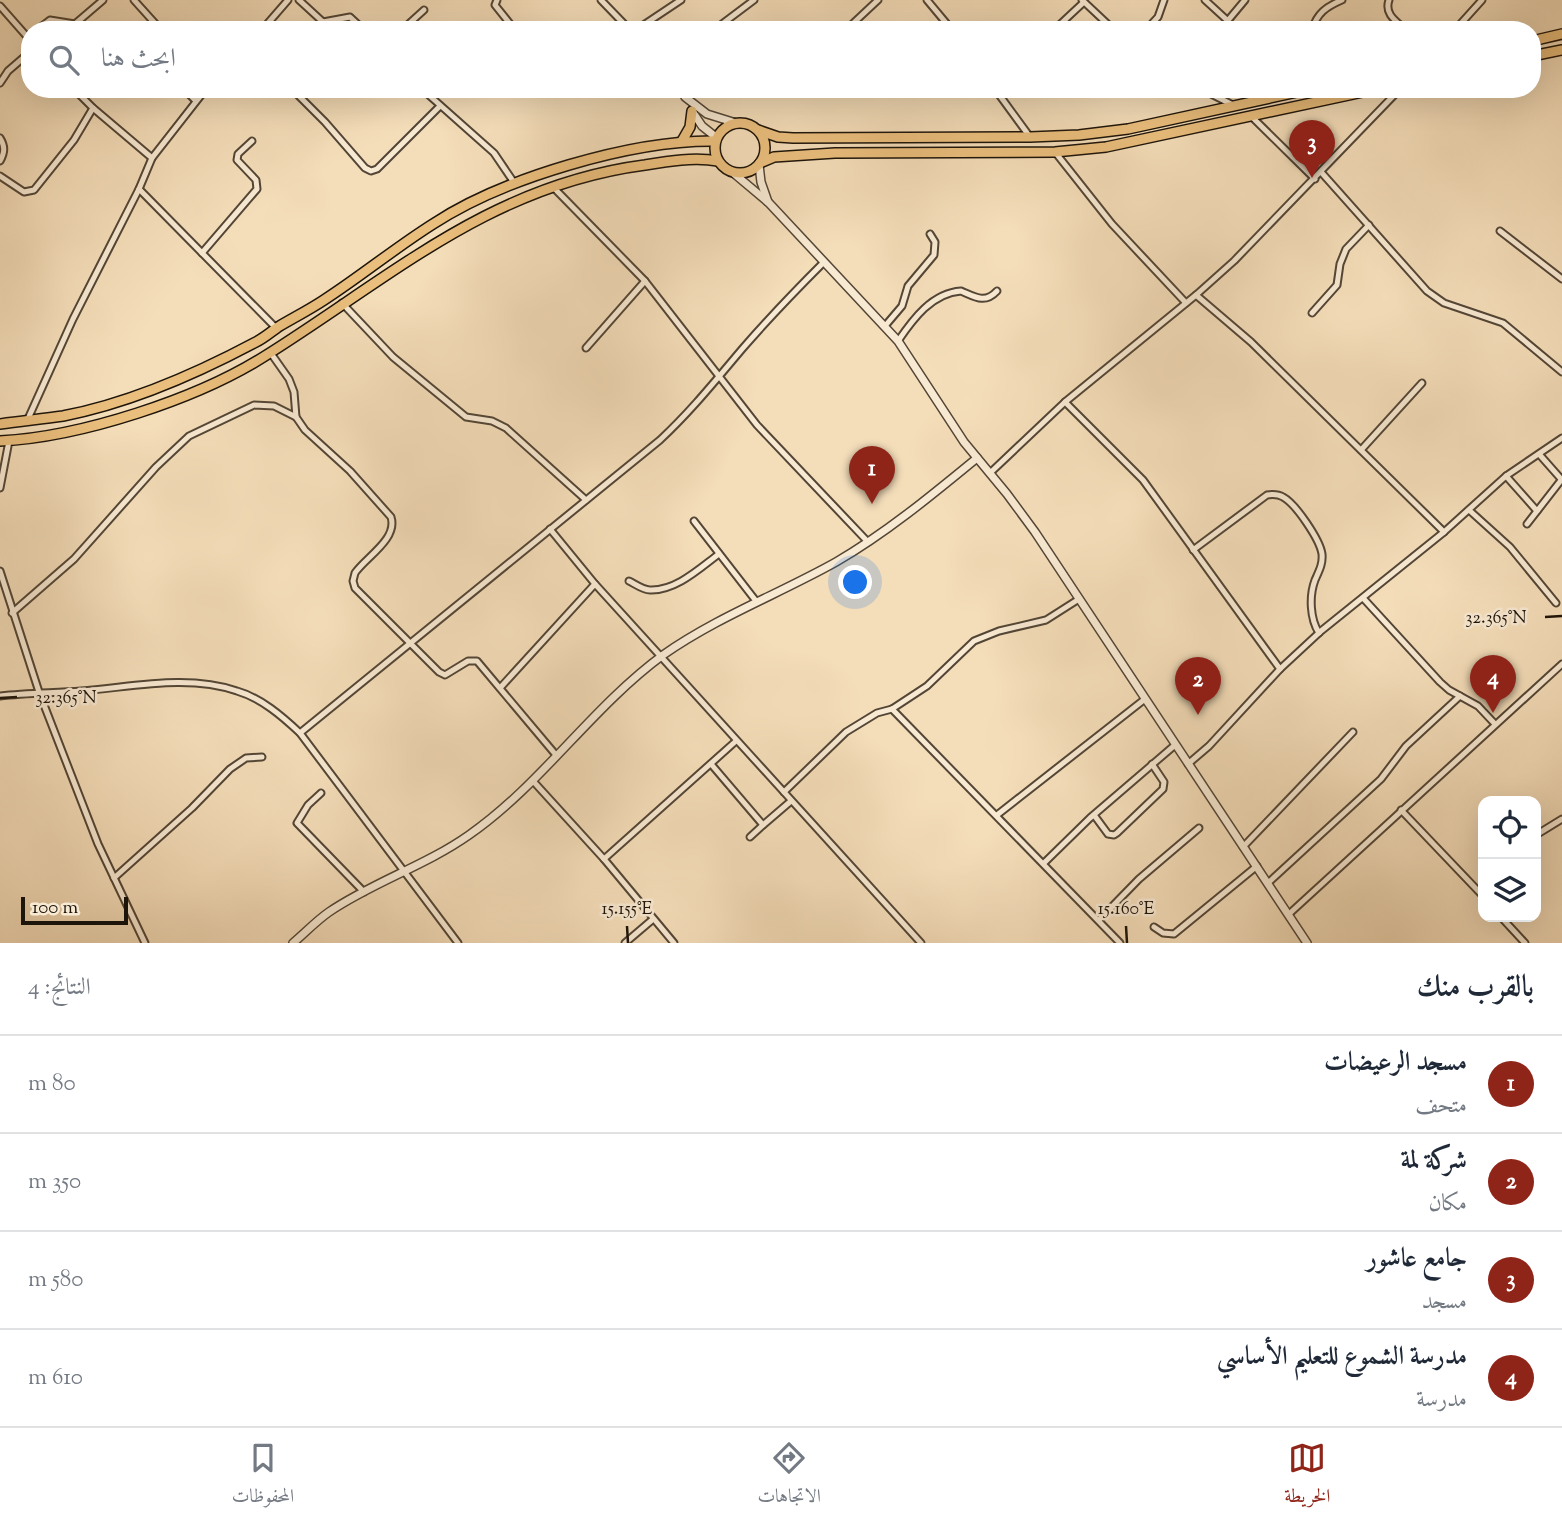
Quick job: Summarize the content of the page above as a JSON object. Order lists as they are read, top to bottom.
{
  "scale_bar": "100 m",
  "page": {
    "search": "ابحث هنا",
    "pins": [
      "3",
      "1",
      "4",
      "2"
    ],
    "scale": "100 m",
    "heading": ["بالقرب منك", "النتائج: 4"],
    "list": [
      {
        "mark": "1",
        "name": "مسجد الرعيضات",
        "note": "متحف",
        "value": "80 m"
      },
      {
        "mark": "2",
        "name": "شركة لمة",
        "note": "مكان",
        "value": "350 m"
      },
      {
        "mark": "3",
        "name": "جامع عاشور",
        "note": "مسجد",
        "value": "580 m"
      },
      {
        "mark": "4",
        "name": "مدرسة الشموع للتعليم الأساسي",
        "note": "مدرسة",
        "value": "610 m"
      }
    ],
    "nav": ["الخريطة", "الاتجاهات", "المحفوظات"]
  },
  "coordinates": ["32.365°N", "15.155°E", "15.160°E"]
}
